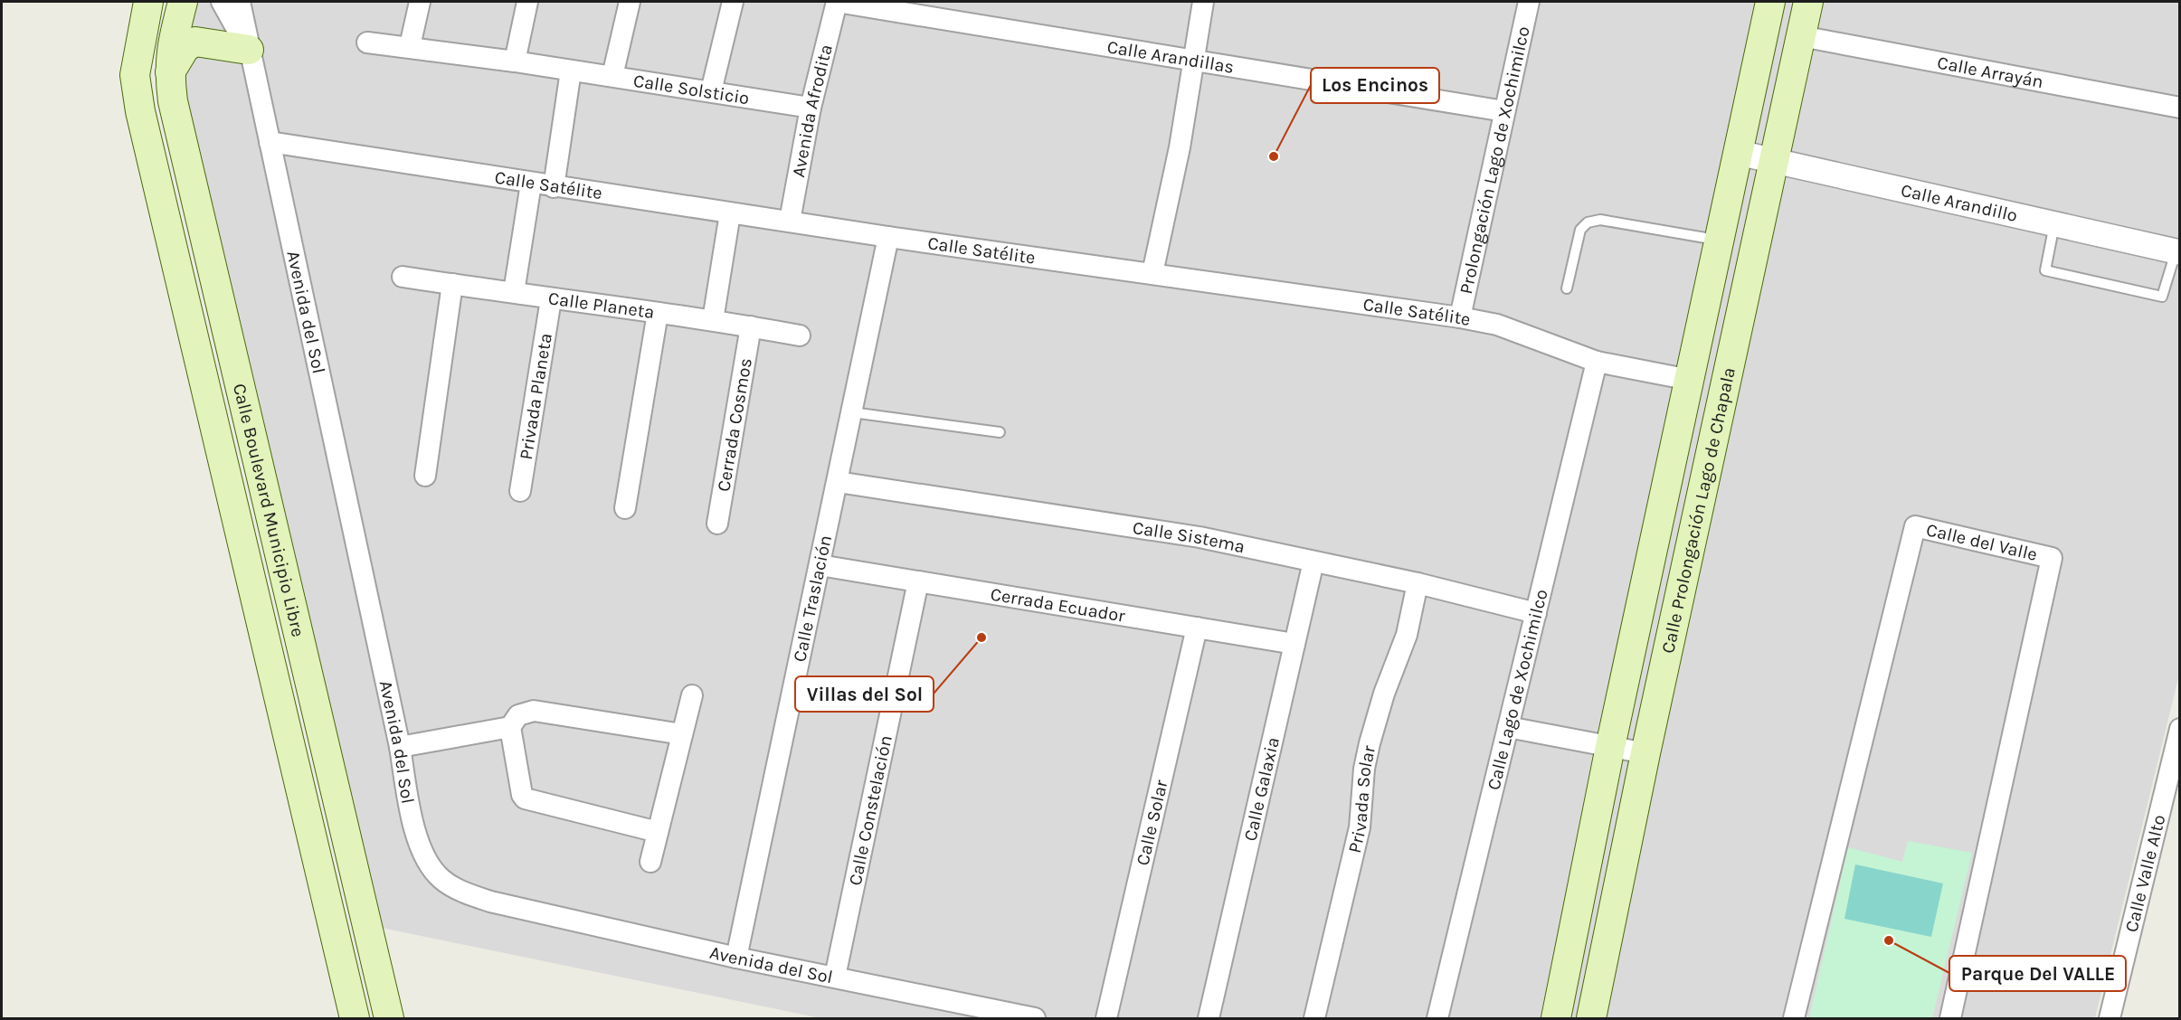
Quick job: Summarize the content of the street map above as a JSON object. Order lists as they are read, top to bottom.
{
  "streets": {
    "main road": ["Calle Prolongación Lago de Chapala", "Calle Boulevard Municipio Libre"],
    "street": [
      "Calle Arandillas",
      "Calle Arrayán",
      "Calle Solsticio",
      "Avenida Afrodita",
      "Prolongación Lago de Xochimilco",
      "Calle Satélite",
      "Calle Arandillo",
      "Calle Planeta",
      "Avenida del Sol",
      "Privada Planeta",
      "Cerrada Cosmos",
      "Calle Sistema",
      "Calle del Valle",
      "Calle Traslación",
      "Cerrada Ecuador",
      "Calle Lago de Xochimilco",
      "Calle Galaxia",
      "Privada Solar",
      "Calle Constelación",
      "Calle Solar",
      "Calle Valle Alto"
    ]
  },
  "crossings": [
    ["Calle Arandillas", "Avenida Afrodita"],
    ["Calle Arandillas", "Prolongación Lago de Xochimilco"],
    ["Calle Arrayán", "Calle Prolongación Lago de Chapala"],
    ["Calle Solsticio", "Avenida Afrodita"],
    ["Avenida Afrodita", "Calle Satélite"],
    ["Prolongación Lago de Xochimilco", "Calle Satélite"],
    ["Calle Satélite", "Avenida del Sol"],
    ["Calle Satélite", "Calle Prolongación Lago de Chapala"],
    ["Calle Satélite", "Calle Traslación"],
    ["Calle Satélite", "Calle Lago de Xochimilco"],
    ["Calle Arandillo", "Calle Prolongación Lago de Chapala"],
    ["Calle Planeta", "Privada Planeta"],
    ["Calle Planeta", "Cerrada Cosmos"],
    ["Avenida del Sol", "Calle Traslación"],
    ["Avenida del Sol", "Calle Constelación"],
    ["Calle Sistema", "Calle Traslación"],
    ["Calle Sistema", "Calle Lago de Xochimilco"],
    ["Calle Sistema", "Calle Galaxia"],
    ["Calle Sistema", "Privada Solar"],
    ["Calle Traslación", "Cerrada Ecuador"],
    ["Cerrada Ecuador", "Calle Galaxia"],
    ["Cerrada Ecuador", "Calle Constelación"],
    ["Cerrada Ecuador", "Calle Solar"]
  ],
  "places": ["Los Encinos", "Villas del Sol", "Parque Del VALLE"]
}
